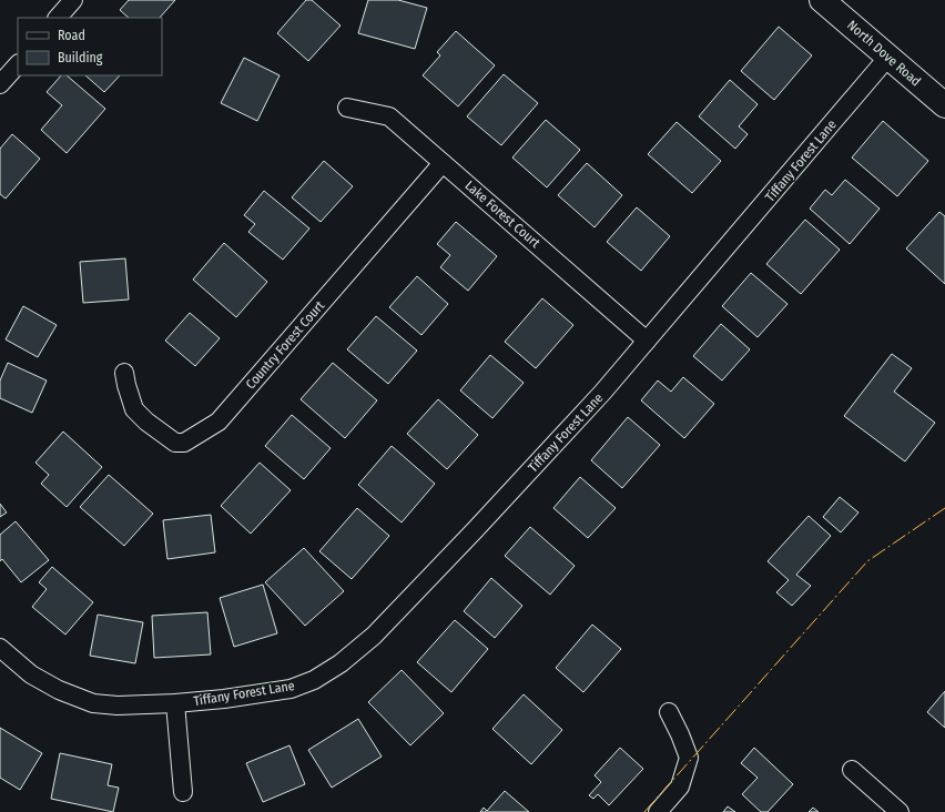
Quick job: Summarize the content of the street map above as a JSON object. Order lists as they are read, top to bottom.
{
  "streets": {
    "street": [
      "North Dove Road",
      "Tiffany Forest Lane",
      "Lake Forest Court",
      "Country Forest Court"
    ]
  },
  "crossings": [
    ["North Dove Road", "Tiffany Forest Lane"],
    ["Tiffany Forest Lane", "Lake Forest Court"],
    ["Lake Forest Court", "Country Forest Court"]
  ],
  "legend": ["Road", "Building"]
}
